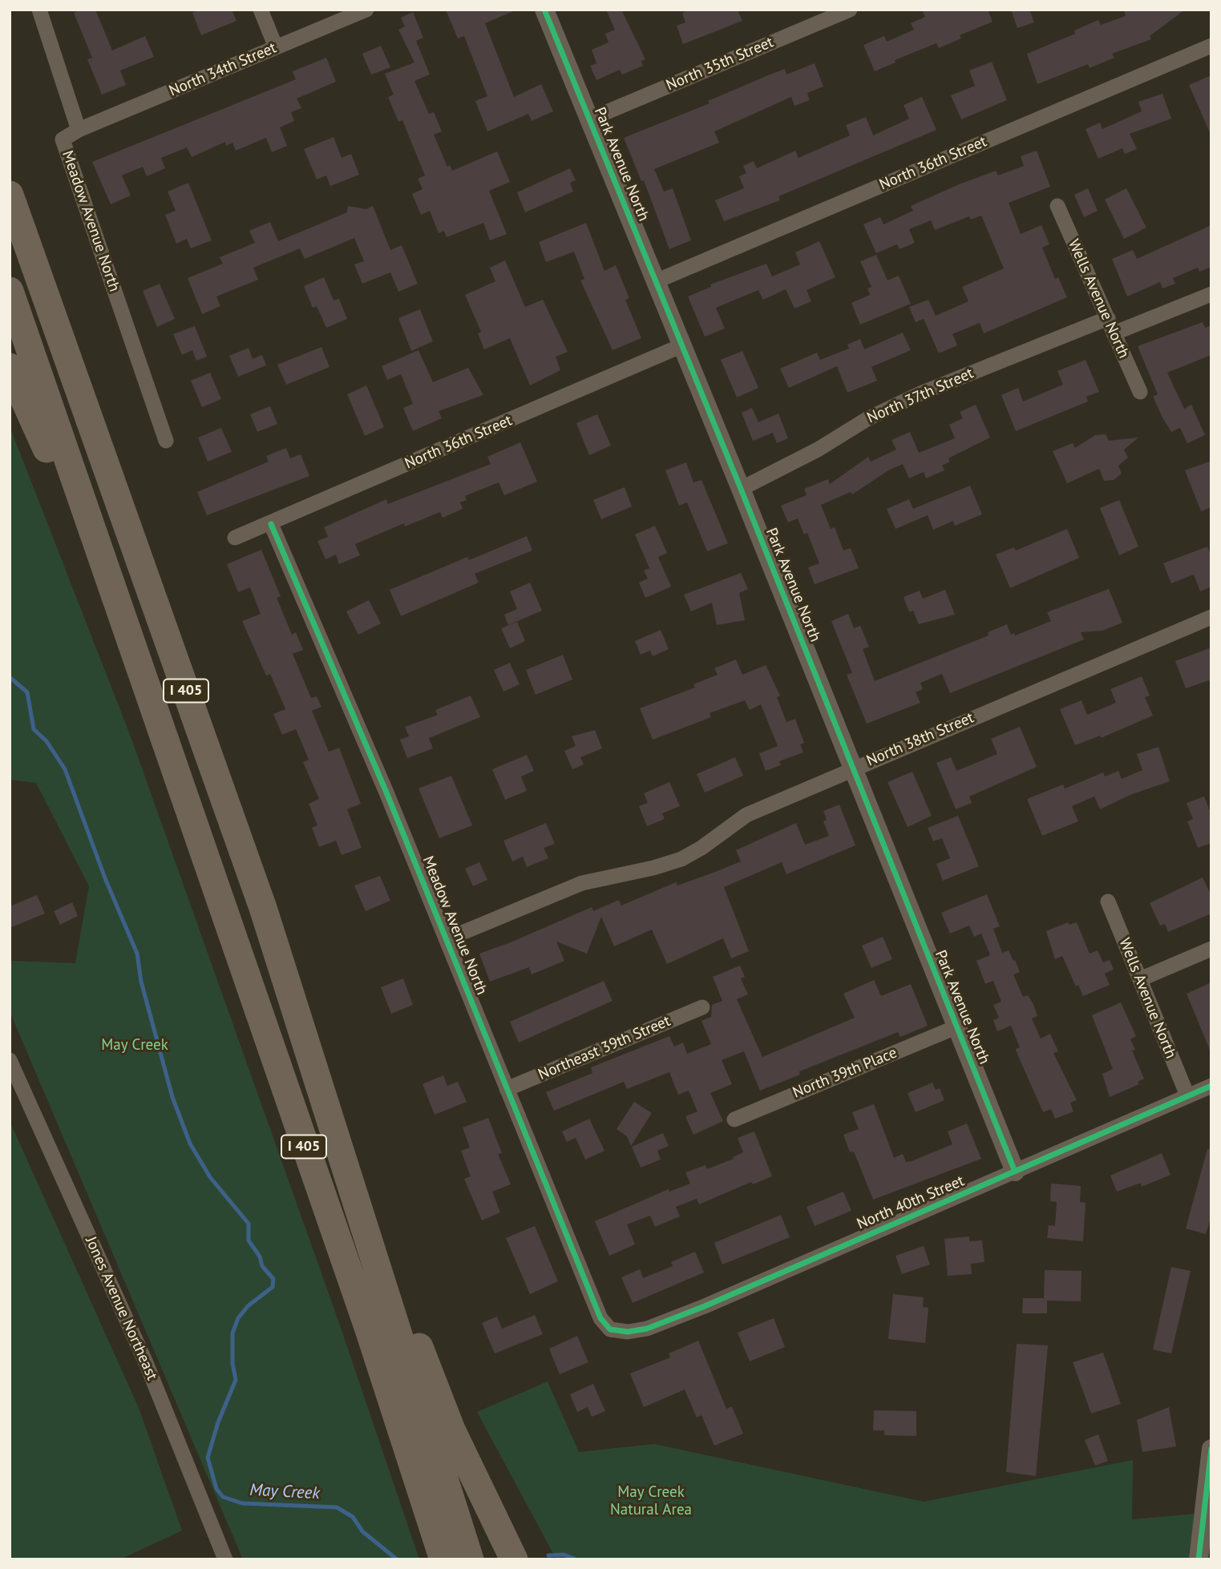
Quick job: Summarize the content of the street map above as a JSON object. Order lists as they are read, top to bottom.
{
  "streets": {
    "highway": ["I 405"],
    "street": [
      "North 35th Street",
      "North 34th Street",
      "North 36th Street",
      "Park Avenue North",
      "Meadow Avenue North",
      "Wells Avenue North",
      "North 37th Street",
      "North 38th Street",
      "Northeast 39th Street",
      "North 39th Place",
      "North 40th Street",
      "Jones Avenue Northeast"
    ]
  },
  "crossings": [
    ["North 35th Street", "Park Avenue North"],
    ["North 34th Street", "Meadow Avenue North"],
    ["North 36th Street", "Park Avenue North"],
    ["North 36th Street", "Meadow Avenue North"],
    ["Park Avenue North", "North 37th Street"],
    ["Park Avenue North", "North 38th Street"],
    ["Park Avenue North", "North 39th Place"],
    ["Park Avenue North", "North 40th Street"],
    ["Meadow Avenue North", "North 38th Street"],
    ["Meadow Avenue North", "Northeast 39th Street"],
    ["Meadow Avenue North", "North 40th Street"],
    ["Wells Avenue North", "North 37th Street"],
    ["Wells Avenue North", "North 40th Street"]
  ],
  "water": ["May Creek"],
  "parks": ["May Creek", "May Creek Natural Area"]
}
